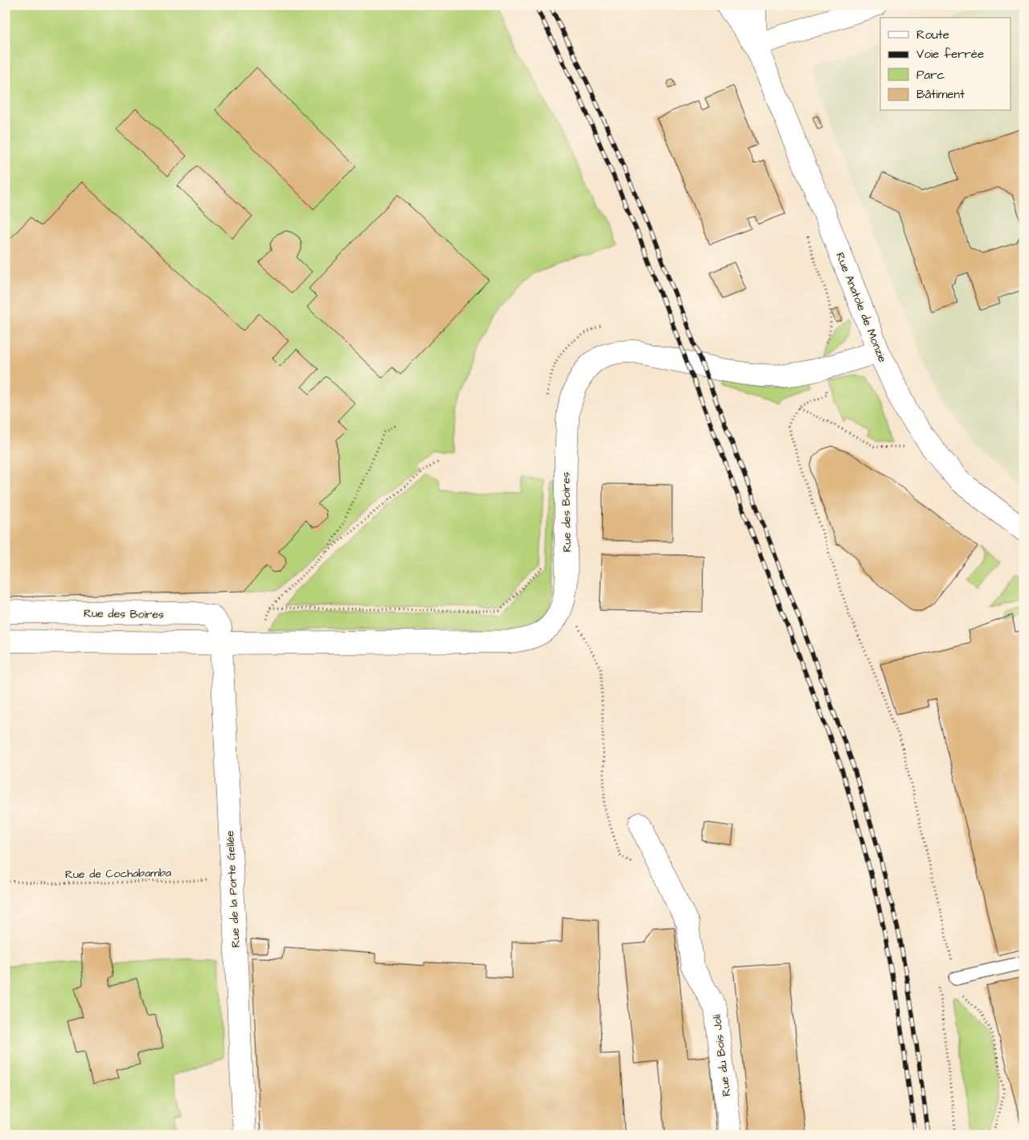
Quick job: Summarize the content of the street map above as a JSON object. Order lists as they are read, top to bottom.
{
  "streets": {
    "street": [
      "Rue Anatole de Monzie",
      "Rue des Boires",
      "Rue de la Porte Gellée",
      "Rue du Bois Joli"
    ],
    "path": ["Rue de Cochabamba"]
  },
  "crossings": [
    ["Rue Anatole de Monzie", "Rue des Boires"],
    ["Rue des Boires", "Rue de la Porte Gellée"],
    ["Rue de Cochabamba", "Rue de la Porte Gellée"]
  ],
  "legend": [
    "Route",
    "Voie ferrée",
    "Parc",
    "Bâtiment"
  ]
}
